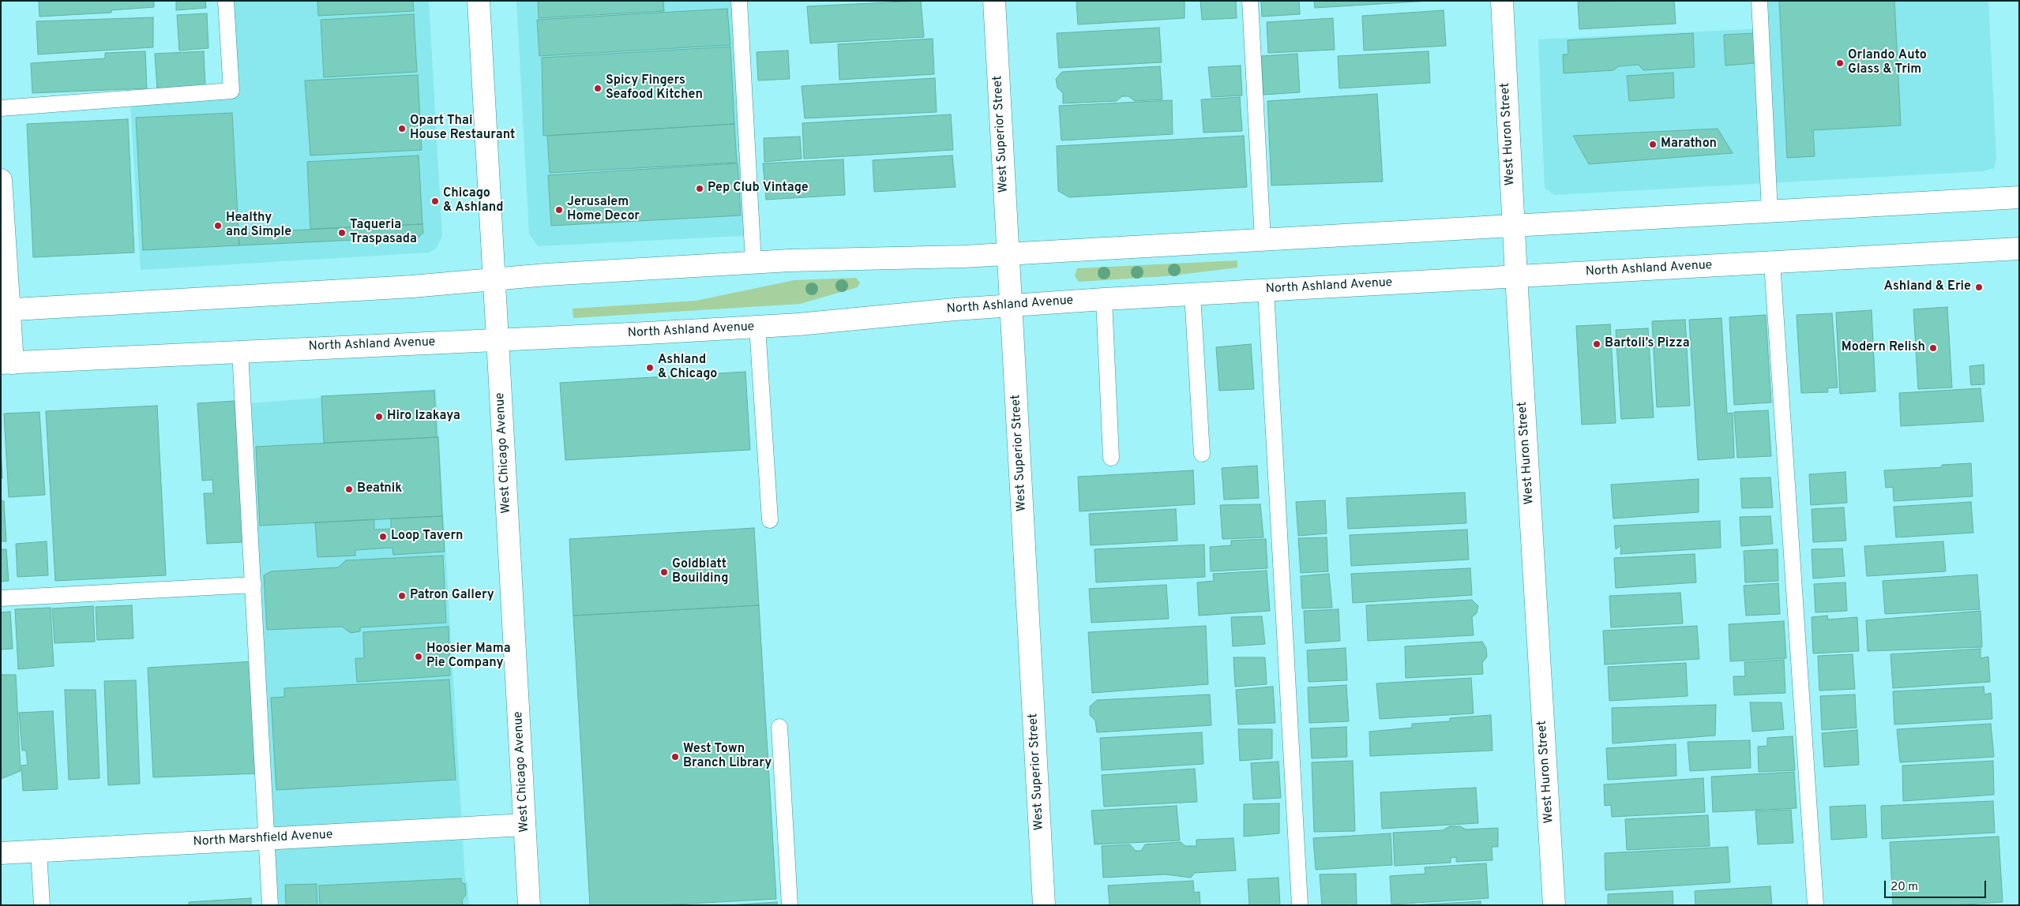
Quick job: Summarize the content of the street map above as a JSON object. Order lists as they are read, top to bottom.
{
  "streets": {
    "main road": [
      "West Superior Street",
      "West Huron Street",
      "North Ashland Avenue",
      "West Chicago Avenue",
      "North Marshfield Avenue"
    ]
  },
  "crossings": [
    ["West Superior Street", "North Ashland Avenue"],
    ["West Huron Street", "North Ashland Avenue"],
    ["North Ashland Avenue", "West Chicago Avenue"],
    ["West Chicago Avenue", "North Marshfield Avenue"]
  ],
  "places": [
    "Orlando Auto Glass & Trim",
    "Spicy Fingers Seafood Kitchen",
    "Opart Thai House Restaurant",
    "Marathon",
    "Pep Club Vintage",
    "Chicago & Ashland",
    "Jerusalem Home Decor",
    "Healthy and Simple",
    "Taqueria Traspasada",
    "Ashland & Erie",
    "Bartoli’s Pizza",
    "Modern Relish",
    "Ashland & Chicago",
    "Hiro Izakaya",
    "Beatnik",
    "Loop Tavern",
    "Goldblatt Bouilding",
    "Patron Gallery",
    "Hoosier Mama Pie Company",
    "West Town Branch Library"
  ],
  "scale_bar": "20 m"
}
